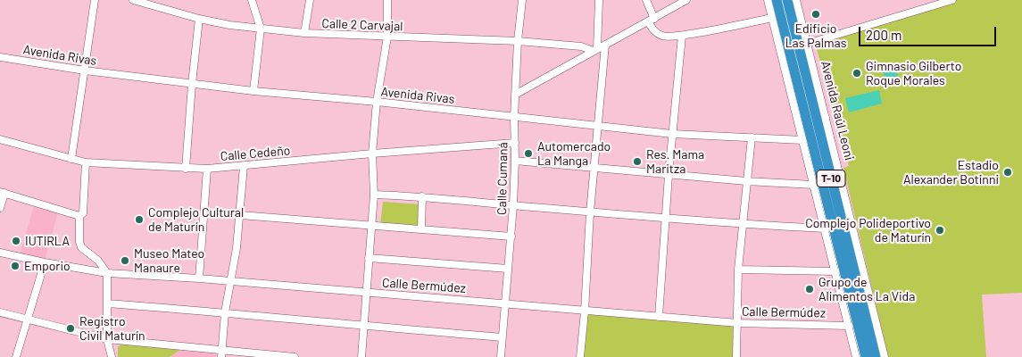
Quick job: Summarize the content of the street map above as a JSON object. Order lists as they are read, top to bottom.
{
  "streets": {
    "highway": ["Avenida Raúl Leoni", "T-10"],
    "street": [
      "Calle 2 Carvajal",
      "Avenida Rivas",
      "Calle Cedeño",
      "Calle Cumaná",
      "Calle Bermúdez"
    ]
  },
  "crossings": [
    ["Calle 2 Carvajal", "Calle Cumaná"],
    ["Avenida Rivas", "Calle Cumaná"],
    ["Avenida Rivas", "T-10"],
    ["Avenida Raúl Leoni", "T-10"],
    ["Calle Cedeño", "Calle Cumaná"],
    ["Calle Cumaná", "Calle Bermúdez"]
  ],
  "places": [
    "Edificio Las Palmas",
    "Gimnasio Gilberto Roque Morales",
    "Automercado La Manga",
    "Res. Mama Maritza",
    "Estadio Alexander Botinni",
    "Complejo Cultural de Maturín",
    "Complejo Polideportivo de Maturín",
    "IUTIRLA",
    "Museo Mateo Manaure",
    "Emporio",
    "Grupo de Alimentos La Vida",
    "Registro Civil Maturín"
  ],
  "scale_bar": "200 m"
}
